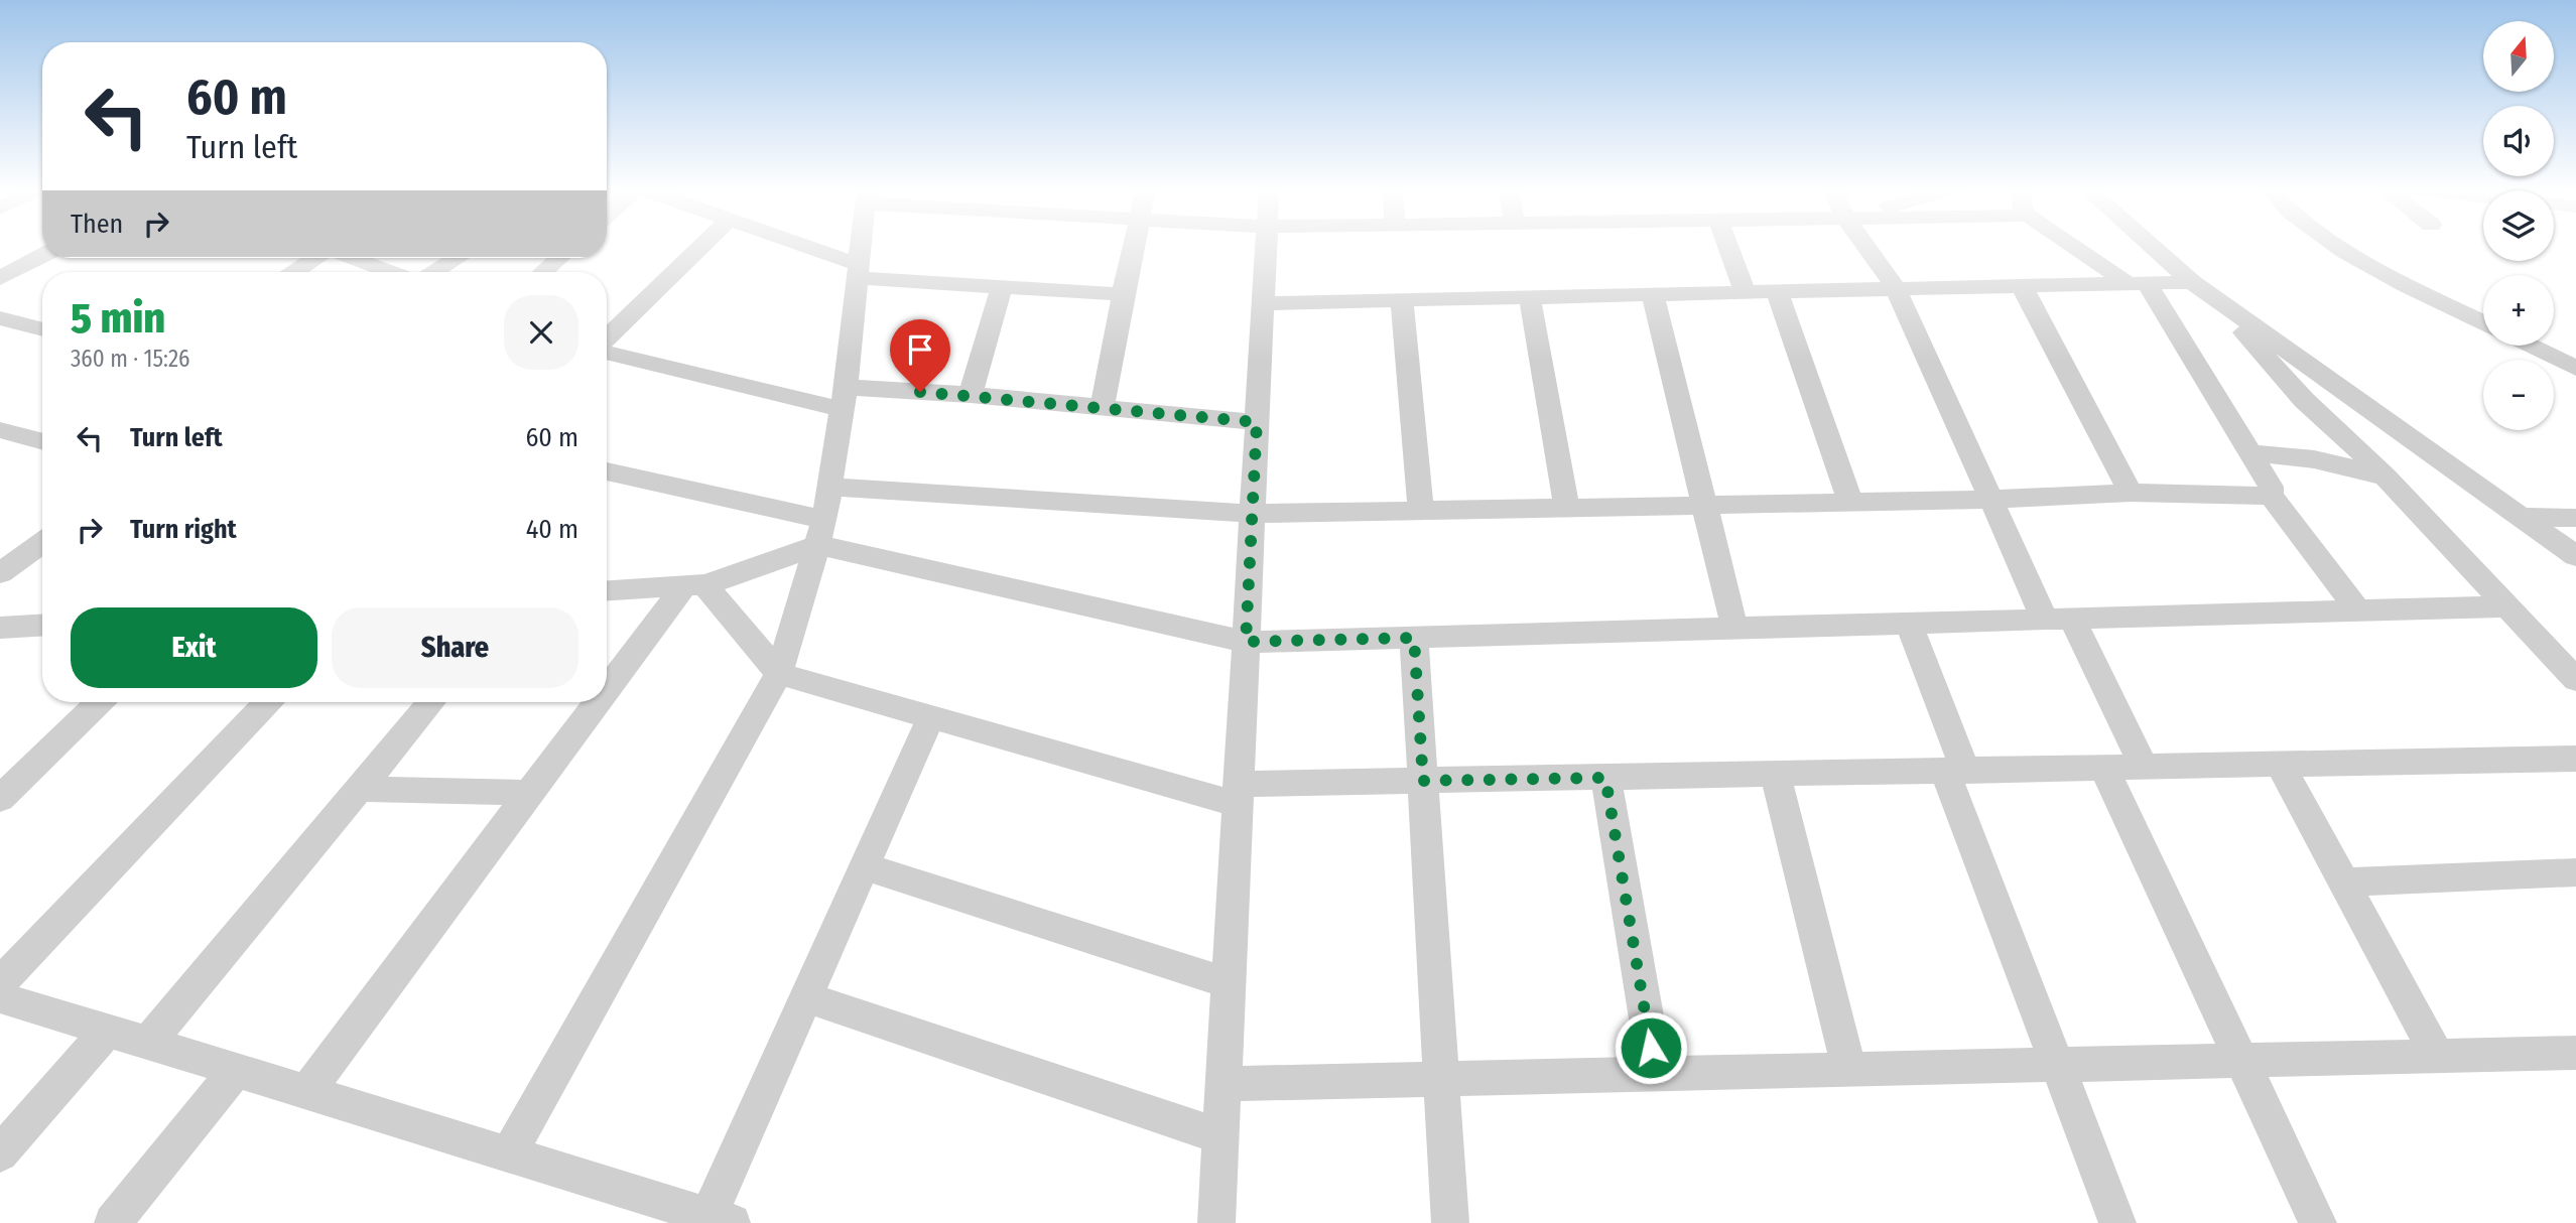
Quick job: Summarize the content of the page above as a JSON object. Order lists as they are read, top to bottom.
{
  "north": "top",
  "page": {
    "map_buttons": ["+", "−"],
    "turn": ["60 m", "Turn left"],
    "then": "Then",
    "heading": ["5 min", "360 m · 15:26"],
    "list": [
      {
        "name": "Turn left",
        "value": "60 m"
      },
      {
        "name": "Turn right",
        "value": "40 m"
      }
    ],
    "buttons": ["Exit", "Share"]
  }
}
